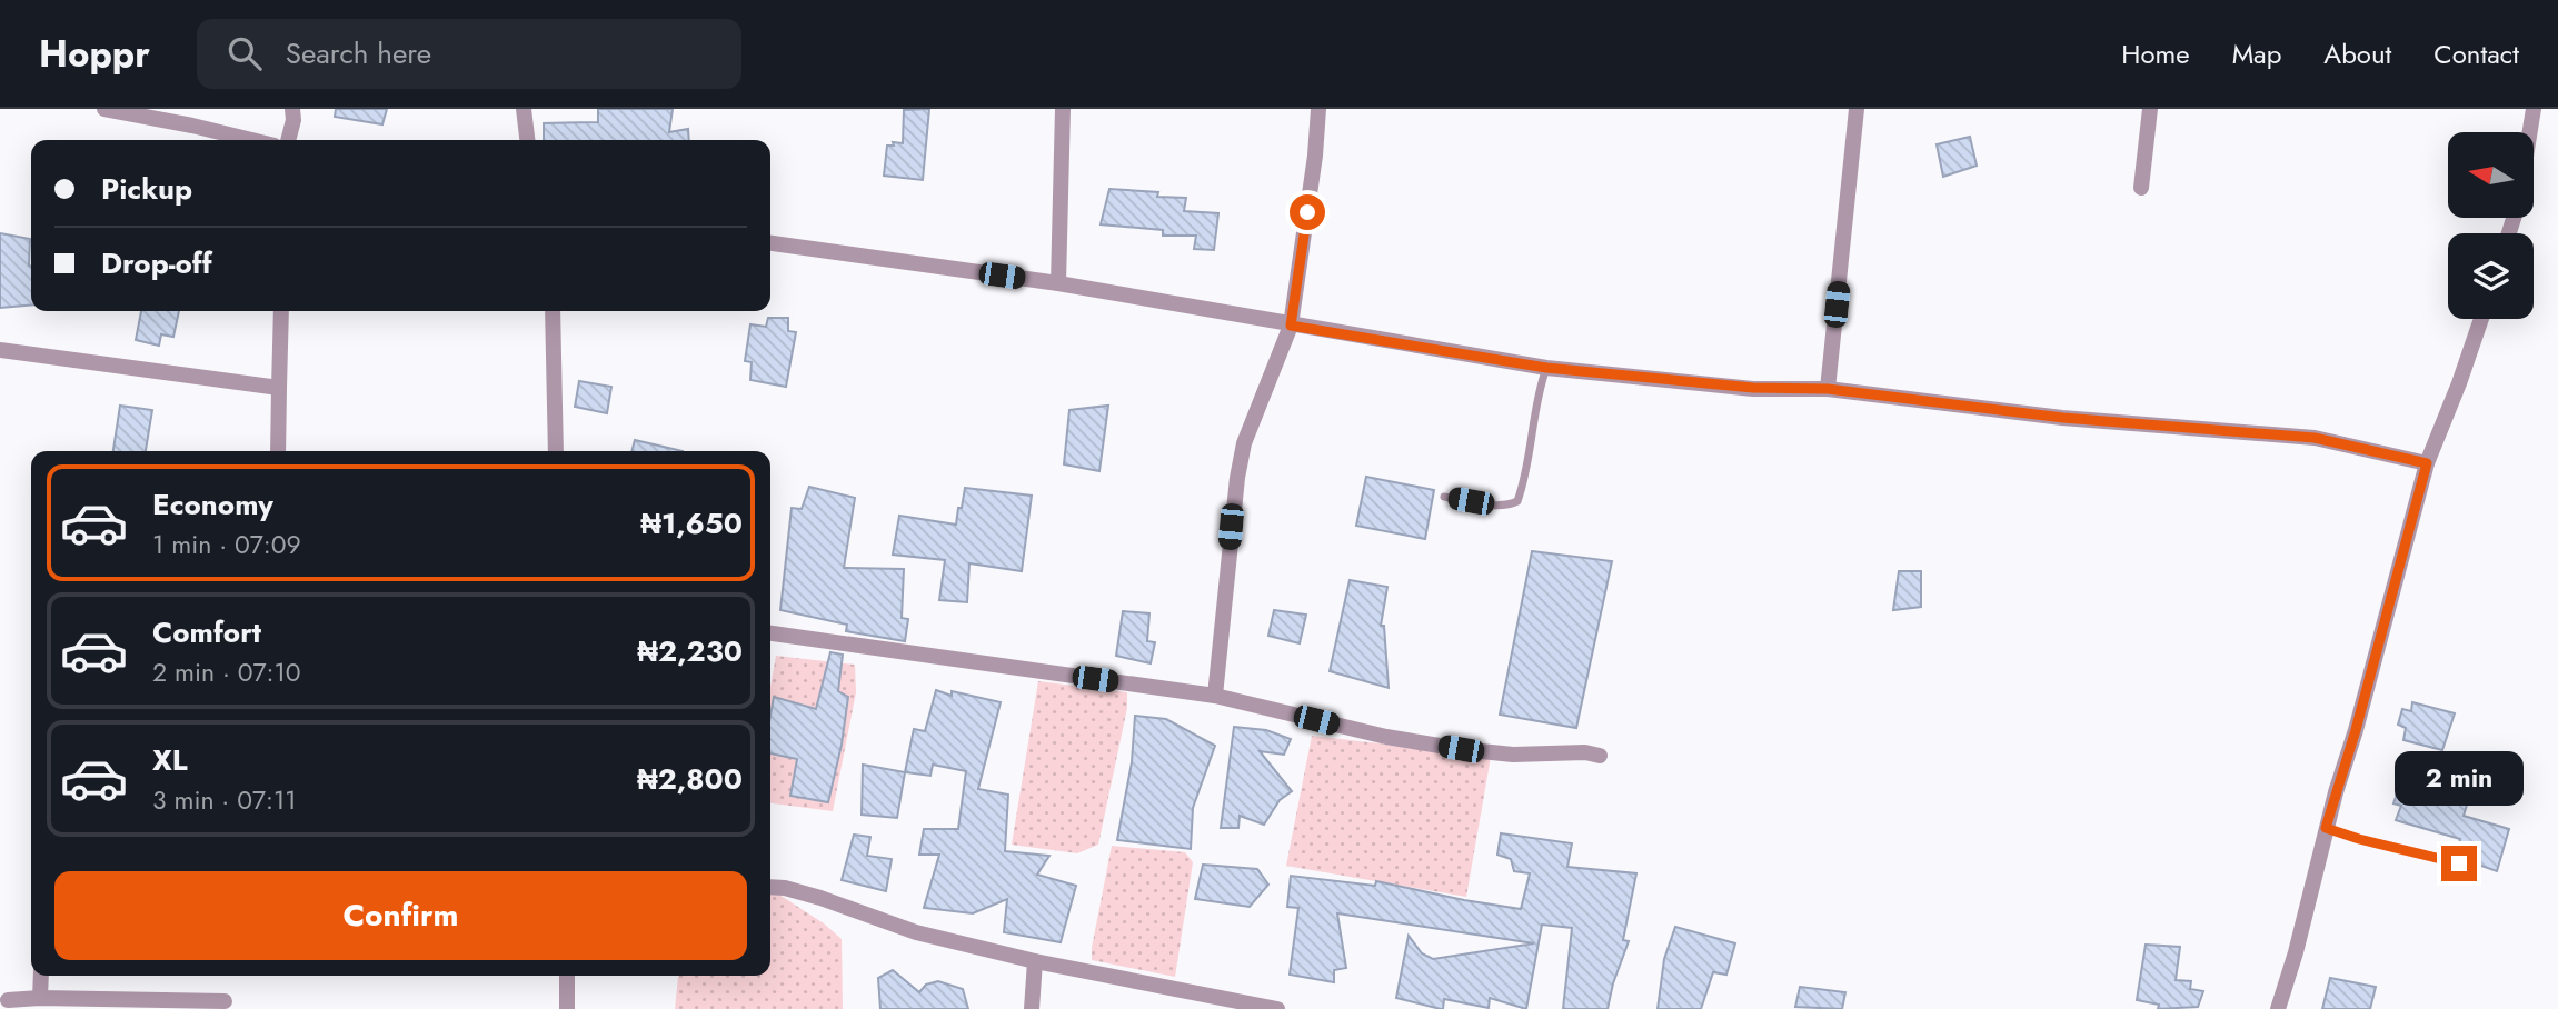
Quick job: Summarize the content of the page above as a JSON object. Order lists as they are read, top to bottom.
{
  "north": "left",
  "page": {
    "header": "Hoppr",
    "search": "Search here",
    "nav": [
      "Home",
      "Map",
      "About",
      "Contact"
    ],
    "banner": ["Pickup", "Drop-off"],
    "list": [
      {
        "name": "Economy",
        "note": "1 min · 07:09",
        "value": "₦1,650"
      },
      {
        "name": "Comfort",
        "note": "2 min · 07:10",
        "value": "₦2,230"
      },
      {
        "name": "XL",
        "note": "3 min · 07:11",
        "value": "₦2,800"
      }
    ],
    "bubble": "2 min",
    "buttons": "Confirm"
  }
}
